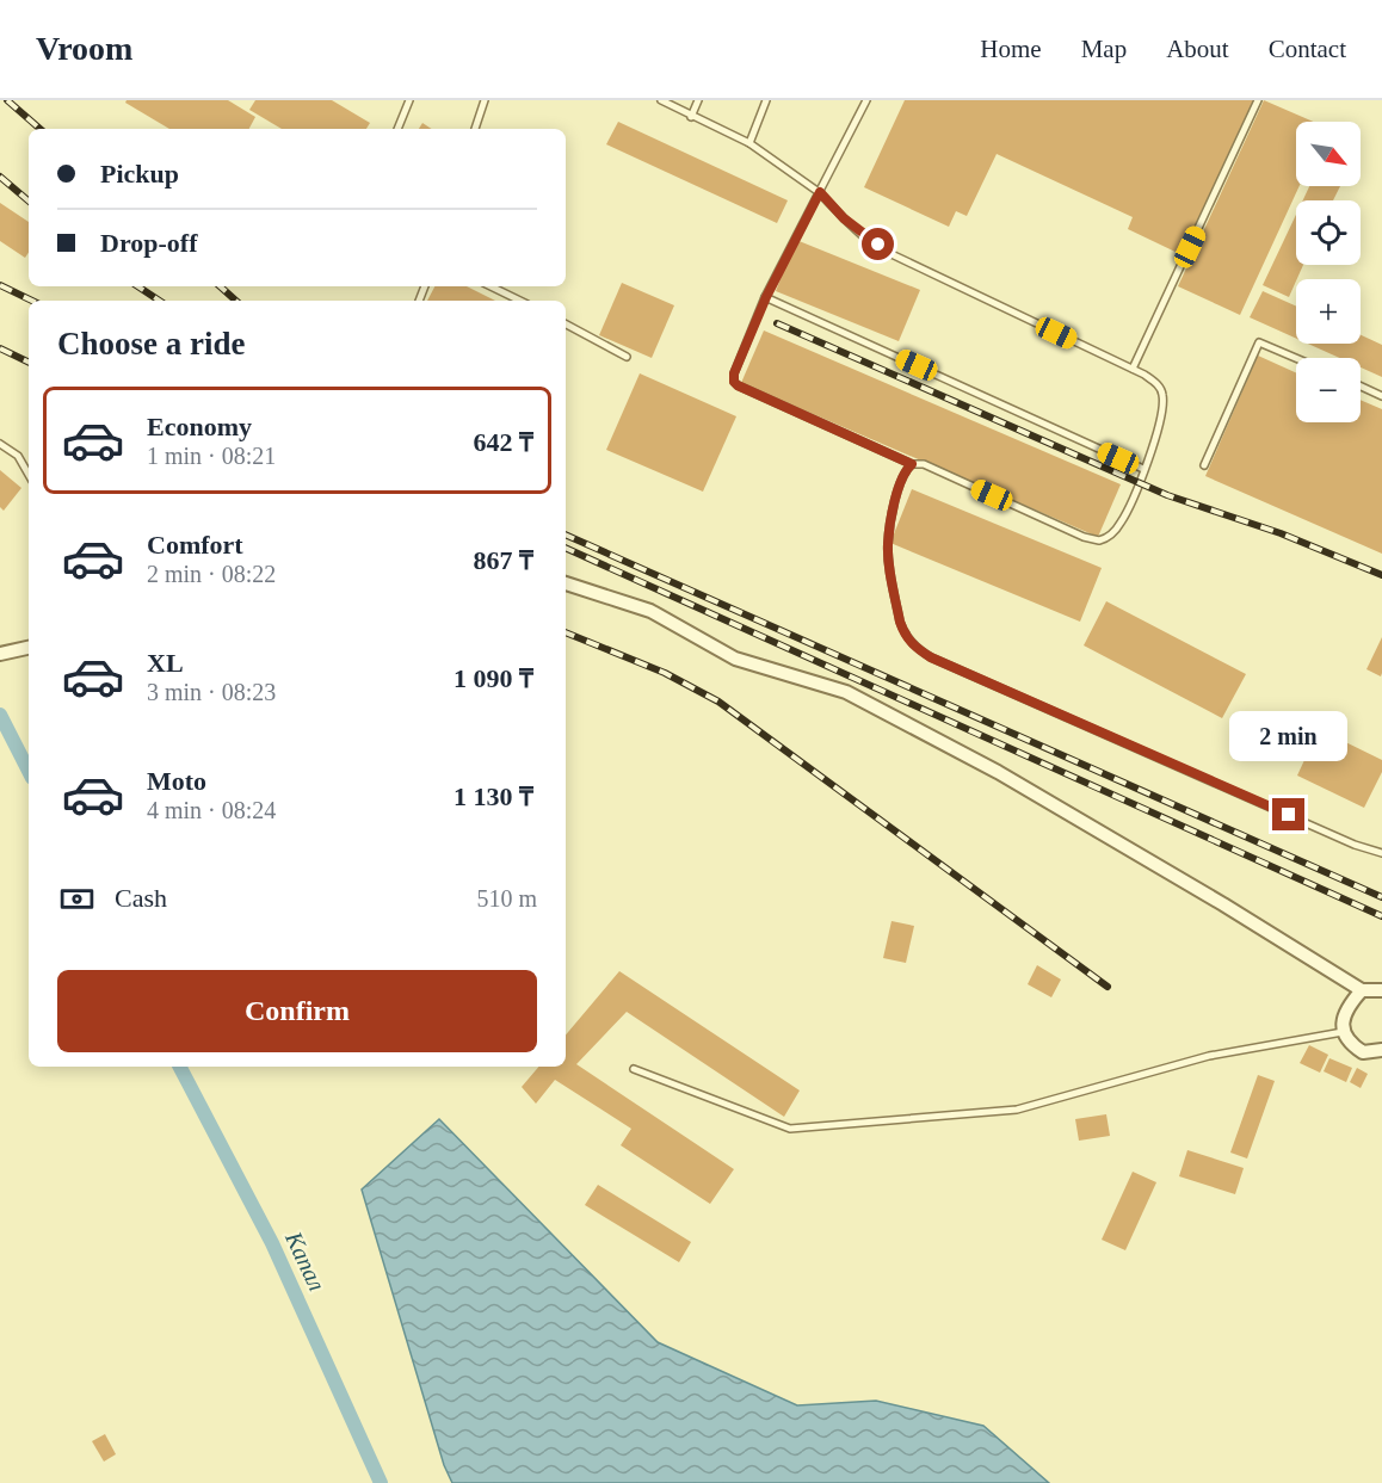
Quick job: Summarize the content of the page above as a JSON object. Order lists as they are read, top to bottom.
{
  "water": ["Капал"],
  "north": "bottom right",
  "page": {
    "header": "Vroom",
    "nav": [
      "Home",
      "Map",
      "About",
      "Contact"
    ],
    "map_buttons": ["+", "−"],
    "banner": ["Pickup", "Drop-off"],
    "heading": "Choose a ride",
    "list": [
      {
        "name": "Economy",
        "note": "1 min · 08:21",
        "value": "642 ₸"
      },
      {
        "name": "Comfort",
        "note": "2 min · 08:22",
        "value": "867 ₸"
      },
      {
        "name": "XL",
        "note": "3 min · 08:23",
        "value": "1 090 ₸"
      },
      {
        "name": "Moto",
        "note": "4 min · 08:24",
        "value": "1 130 ₸"
      }
    ],
    "bubble": "2 min",
    "pay": ["Cash", "510 m"],
    "buttons": "Confirm"
  }
}
